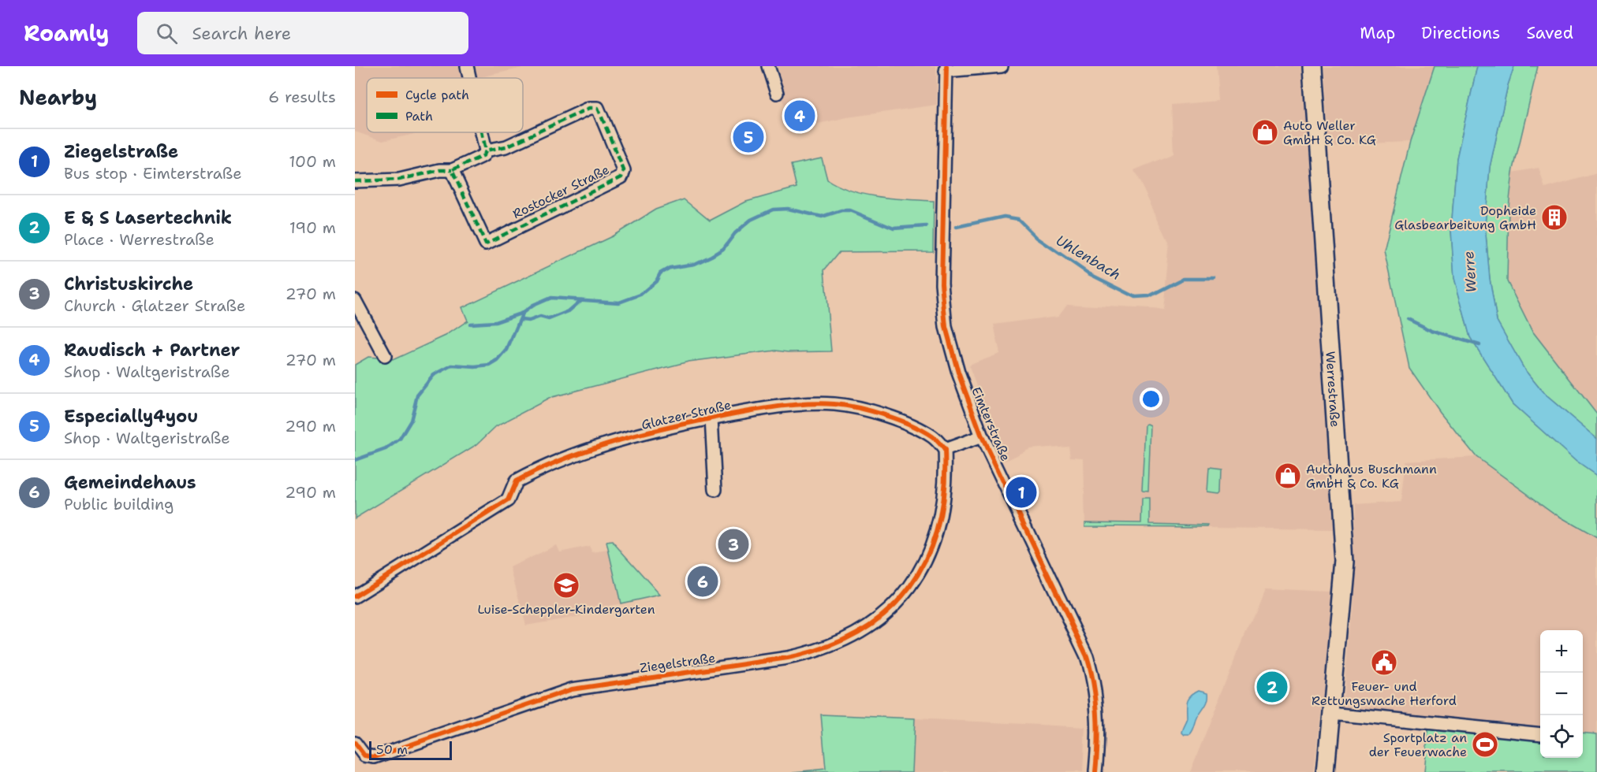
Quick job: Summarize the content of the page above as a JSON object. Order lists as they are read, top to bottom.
{
  "streets": {
    "main road": ["Werrestraße"],
    "street": [
      "Rostocker Straße",
      "Glatzer Straße",
      "Eimterstraße",
      "Ziegelstraße"
    ]
  },
  "crossings": [
    ["Glatzer Straße", "Ziegelstraße"]
  ],
  "water": ["Uhlenbach", "Werre"],
  "places": {
    "shop": ["Auto Weller GmbH & Co. KG", "Autohaus Buschmann GmbH & Co. KG"],
    "building": ["Dopheide Glasbearbeitung GmbH"],
    "school or university": ["Luise-Scheppler-Kindergarten"],
    "public building": ["Feuer- und Rettungswache Herford"],
    "sports": ["Sportplatz an der Feuerwache"]
  },
  "legend": ["Cycle path", "Path"],
  "scale_bar": "50 m",
  "page": {
    "header": "Roamly",
    "search": "Search here",
    "nav": ["Map", "Directions", "Saved"],
    "heading": ["Nearby", "6 results"],
    "pins": [
      "4",
      "5",
      "1",
      "3",
      "6",
      "2"
    ],
    "list": [
      {
        "mark": "1",
        "name": "Ziegelstraße",
        "note": "Bus stop · Eimterstraße",
        "value": "100 m"
      },
      {
        "mark": "2",
        "name": "E & S Lasertechnik",
        "note": "Place · Werrestraße",
        "value": "190 m"
      },
      {
        "mark": "3",
        "name": "Christuskirche",
        "note": "Church · Glatzer Straße",
        "value": "270 m"
      },
      {
        "mark": "4",
        "name": "Raudisch + Partner",
        "note": "Shop · Waltgeristraße",
        "value": "270 m"
      },
      {
        "mark": "5",
        "name": "Especially4you",
        "note": "Shop · Waltgeristraße",
        "value": "290 m"
      },
      {
        "mark": "6",
        "name": "Gemeindehaus",
        "note": "Public building",
        "value": "290 m"
      }
    ],
    "map_buttons": ["+", "−"],
    "scale": "50 m"
  }
}
